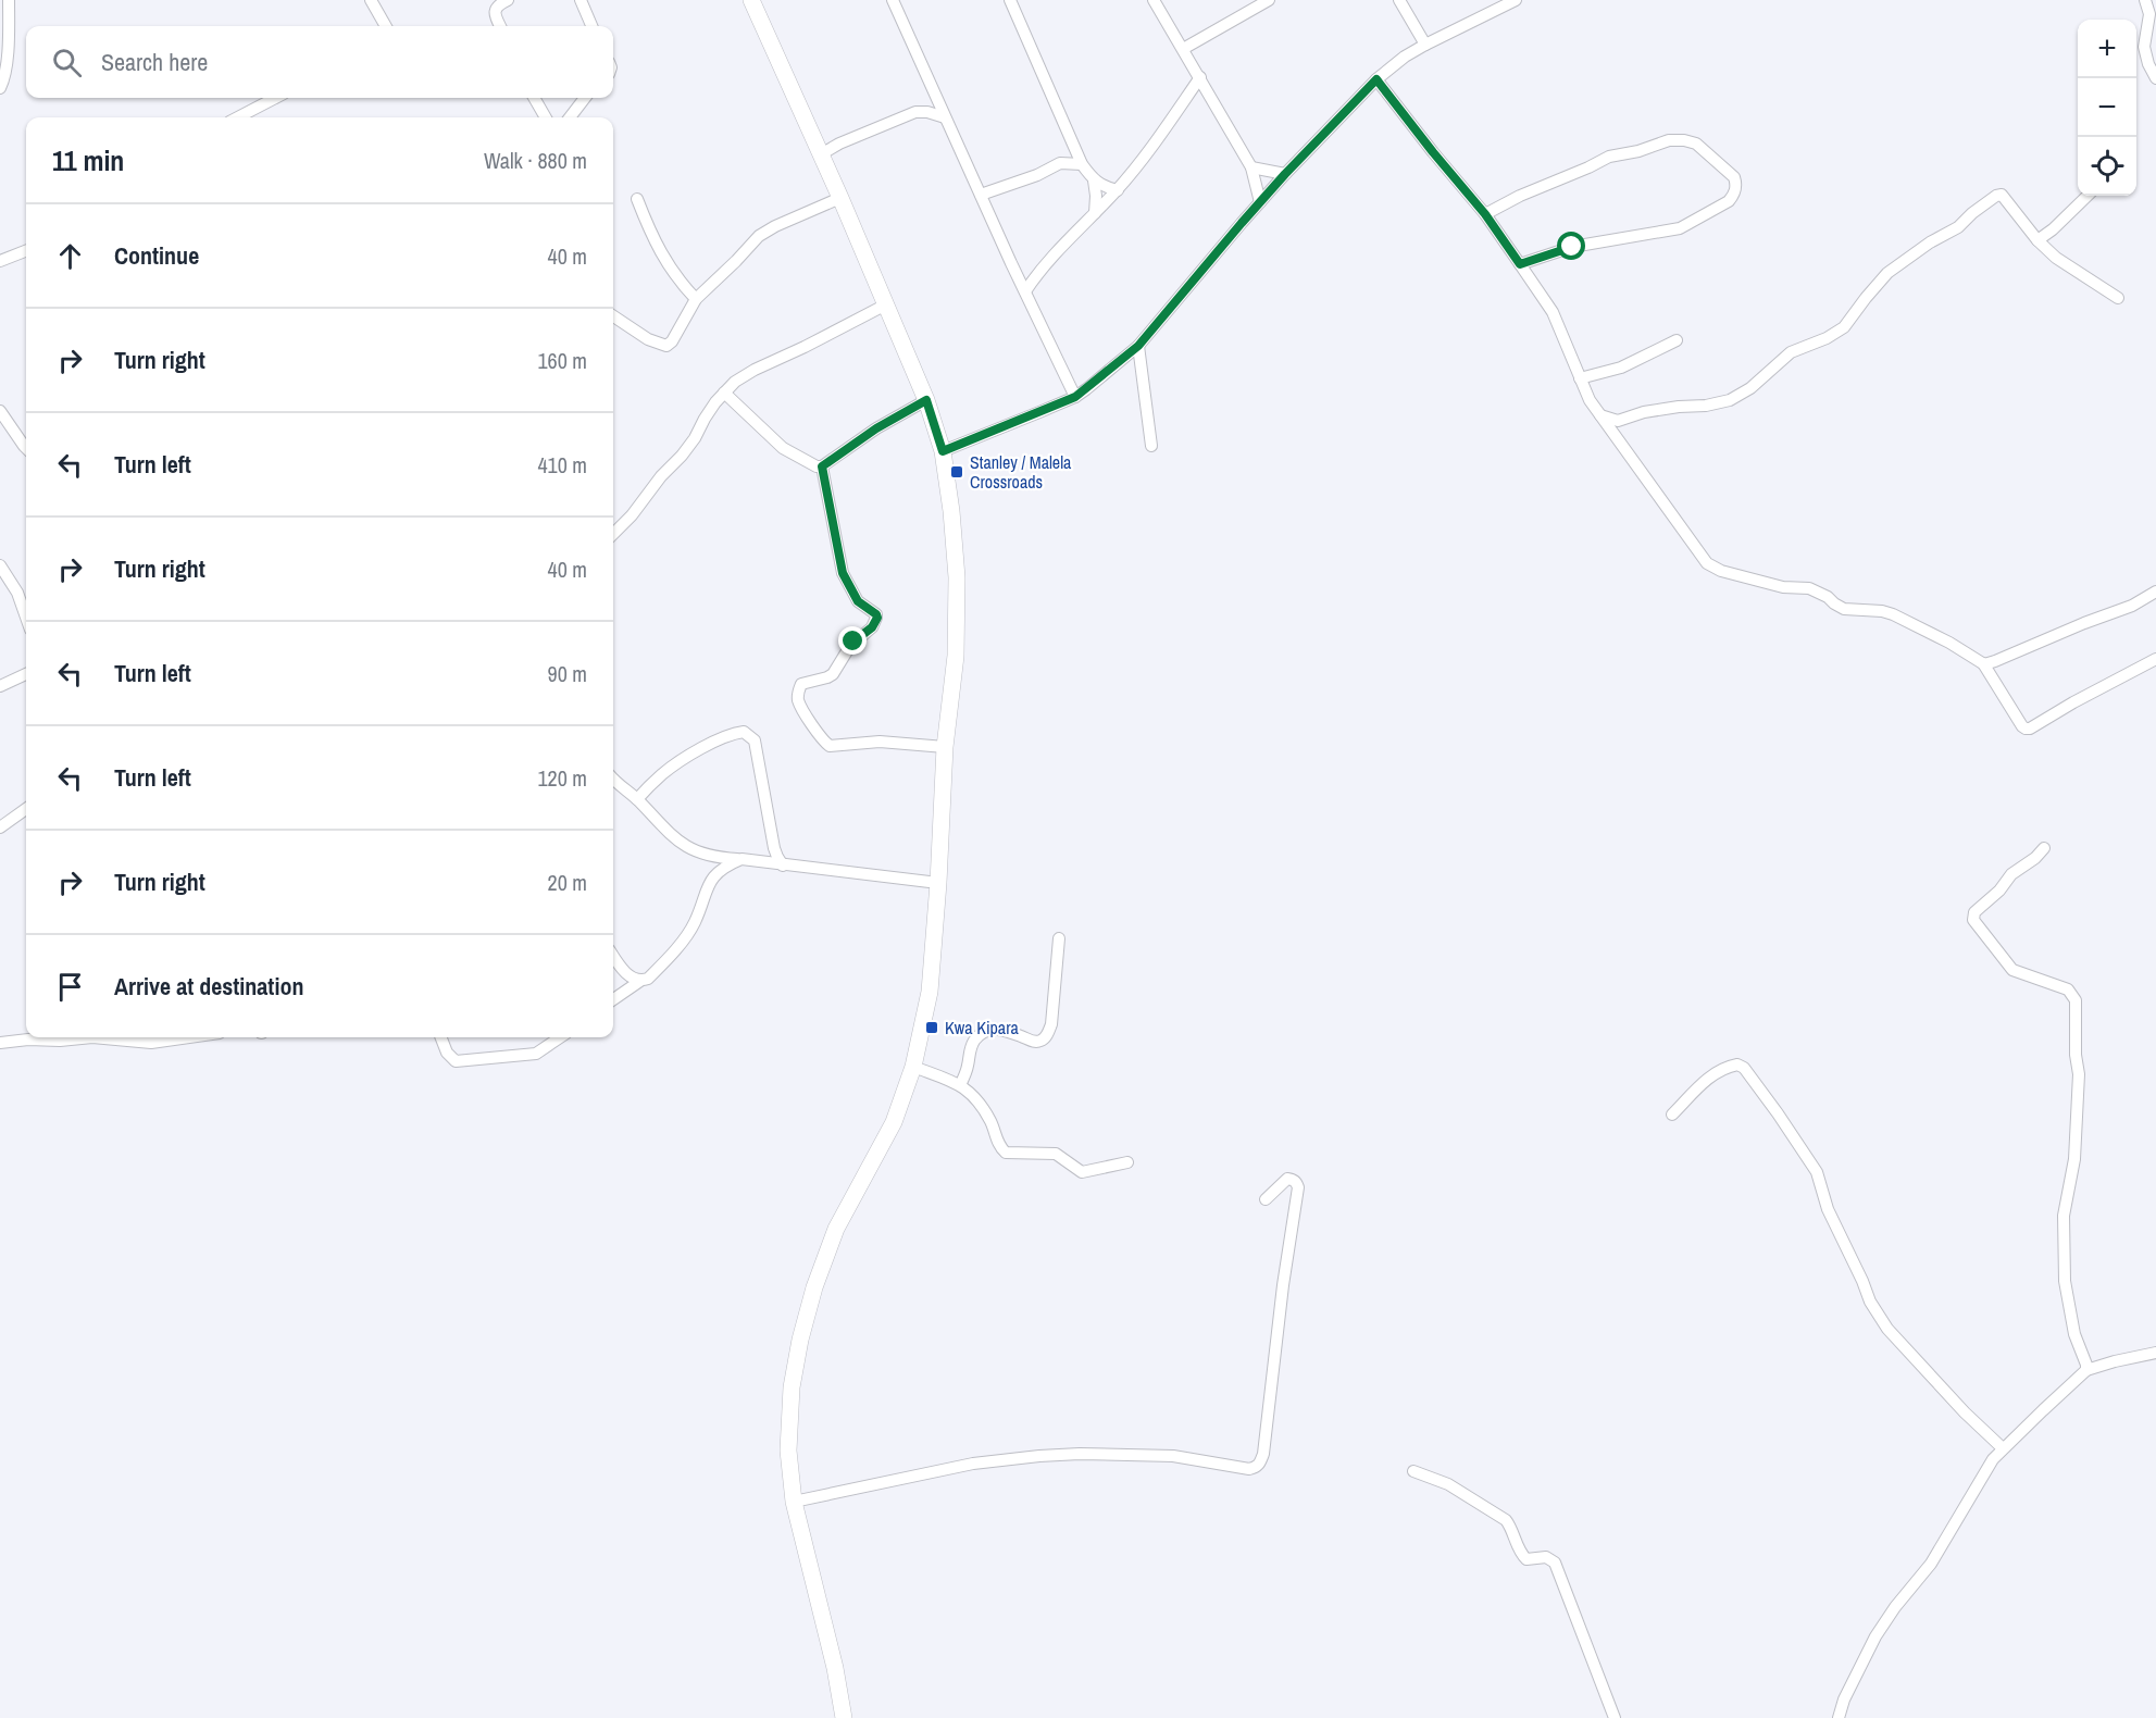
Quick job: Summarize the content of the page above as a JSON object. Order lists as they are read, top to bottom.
{
  "places": {
    "transit": ["Stanley / Malela Crossroads", "Kwa Kipara"]
  },
  "page": {
    "map_buttons": ["+", "−"],
    "search": "Search here",
    "heading": ["11 min", "Walk · 880 m"],
    "list": [
      ["Continue", "40 m"],
      ["Turn right", "160 m"],
      ["Turn left", "410 m"],
      ["Turn right", "40 m"],
      ["Turn left", "90 m"],
      ["Turn left", "120 m"],
      ["Turn right", "20 m"],
      "Arrive at destination"
    ]
  }
}
